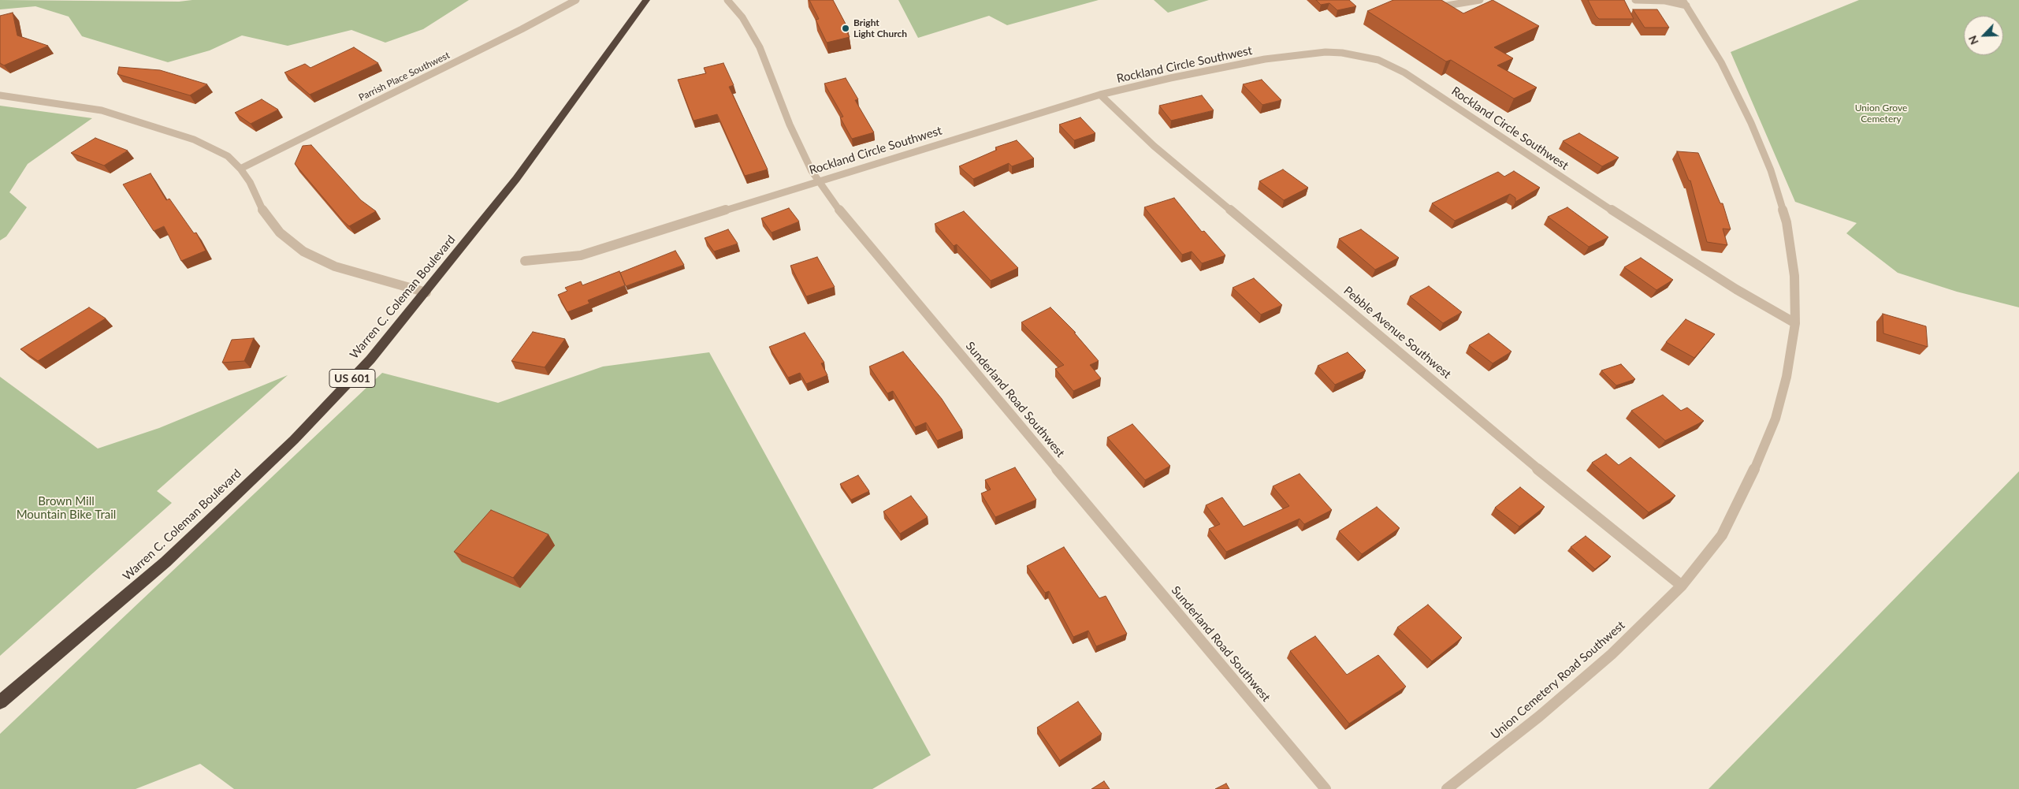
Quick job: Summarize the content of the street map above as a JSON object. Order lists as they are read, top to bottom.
{
  "streets": {
    "highway": ["Warren C. Coleman Boulevard", "US 601"],
    "street": [
      "Rockland Circle Southwest",
      "Parrish Place Southwest",
      "Pebble Avenue Southwest",
      "Sunderland Road Southwest",
      "Union Cemetery Road Southwest"
    ]
  },
  "crossings": [
    ["Rockland Circle Southwest", "Pebble Avenue Southwest"],
    ["Rockland Circle Southwest", "Sunderland Road Southwest"],
    ["Rockland Circle Southwest", "Union Cemetery Road Southwest"],
    ["Pebble Avenue Southwest", "Union Cemetery Road Southwest"]
  ],
  "parks": ["Union Grove Cemetery", "Brown Mill Mountain Bike Trail"],
  "places": ["Bright Light Church"],
  "north": "bottom left"
}
